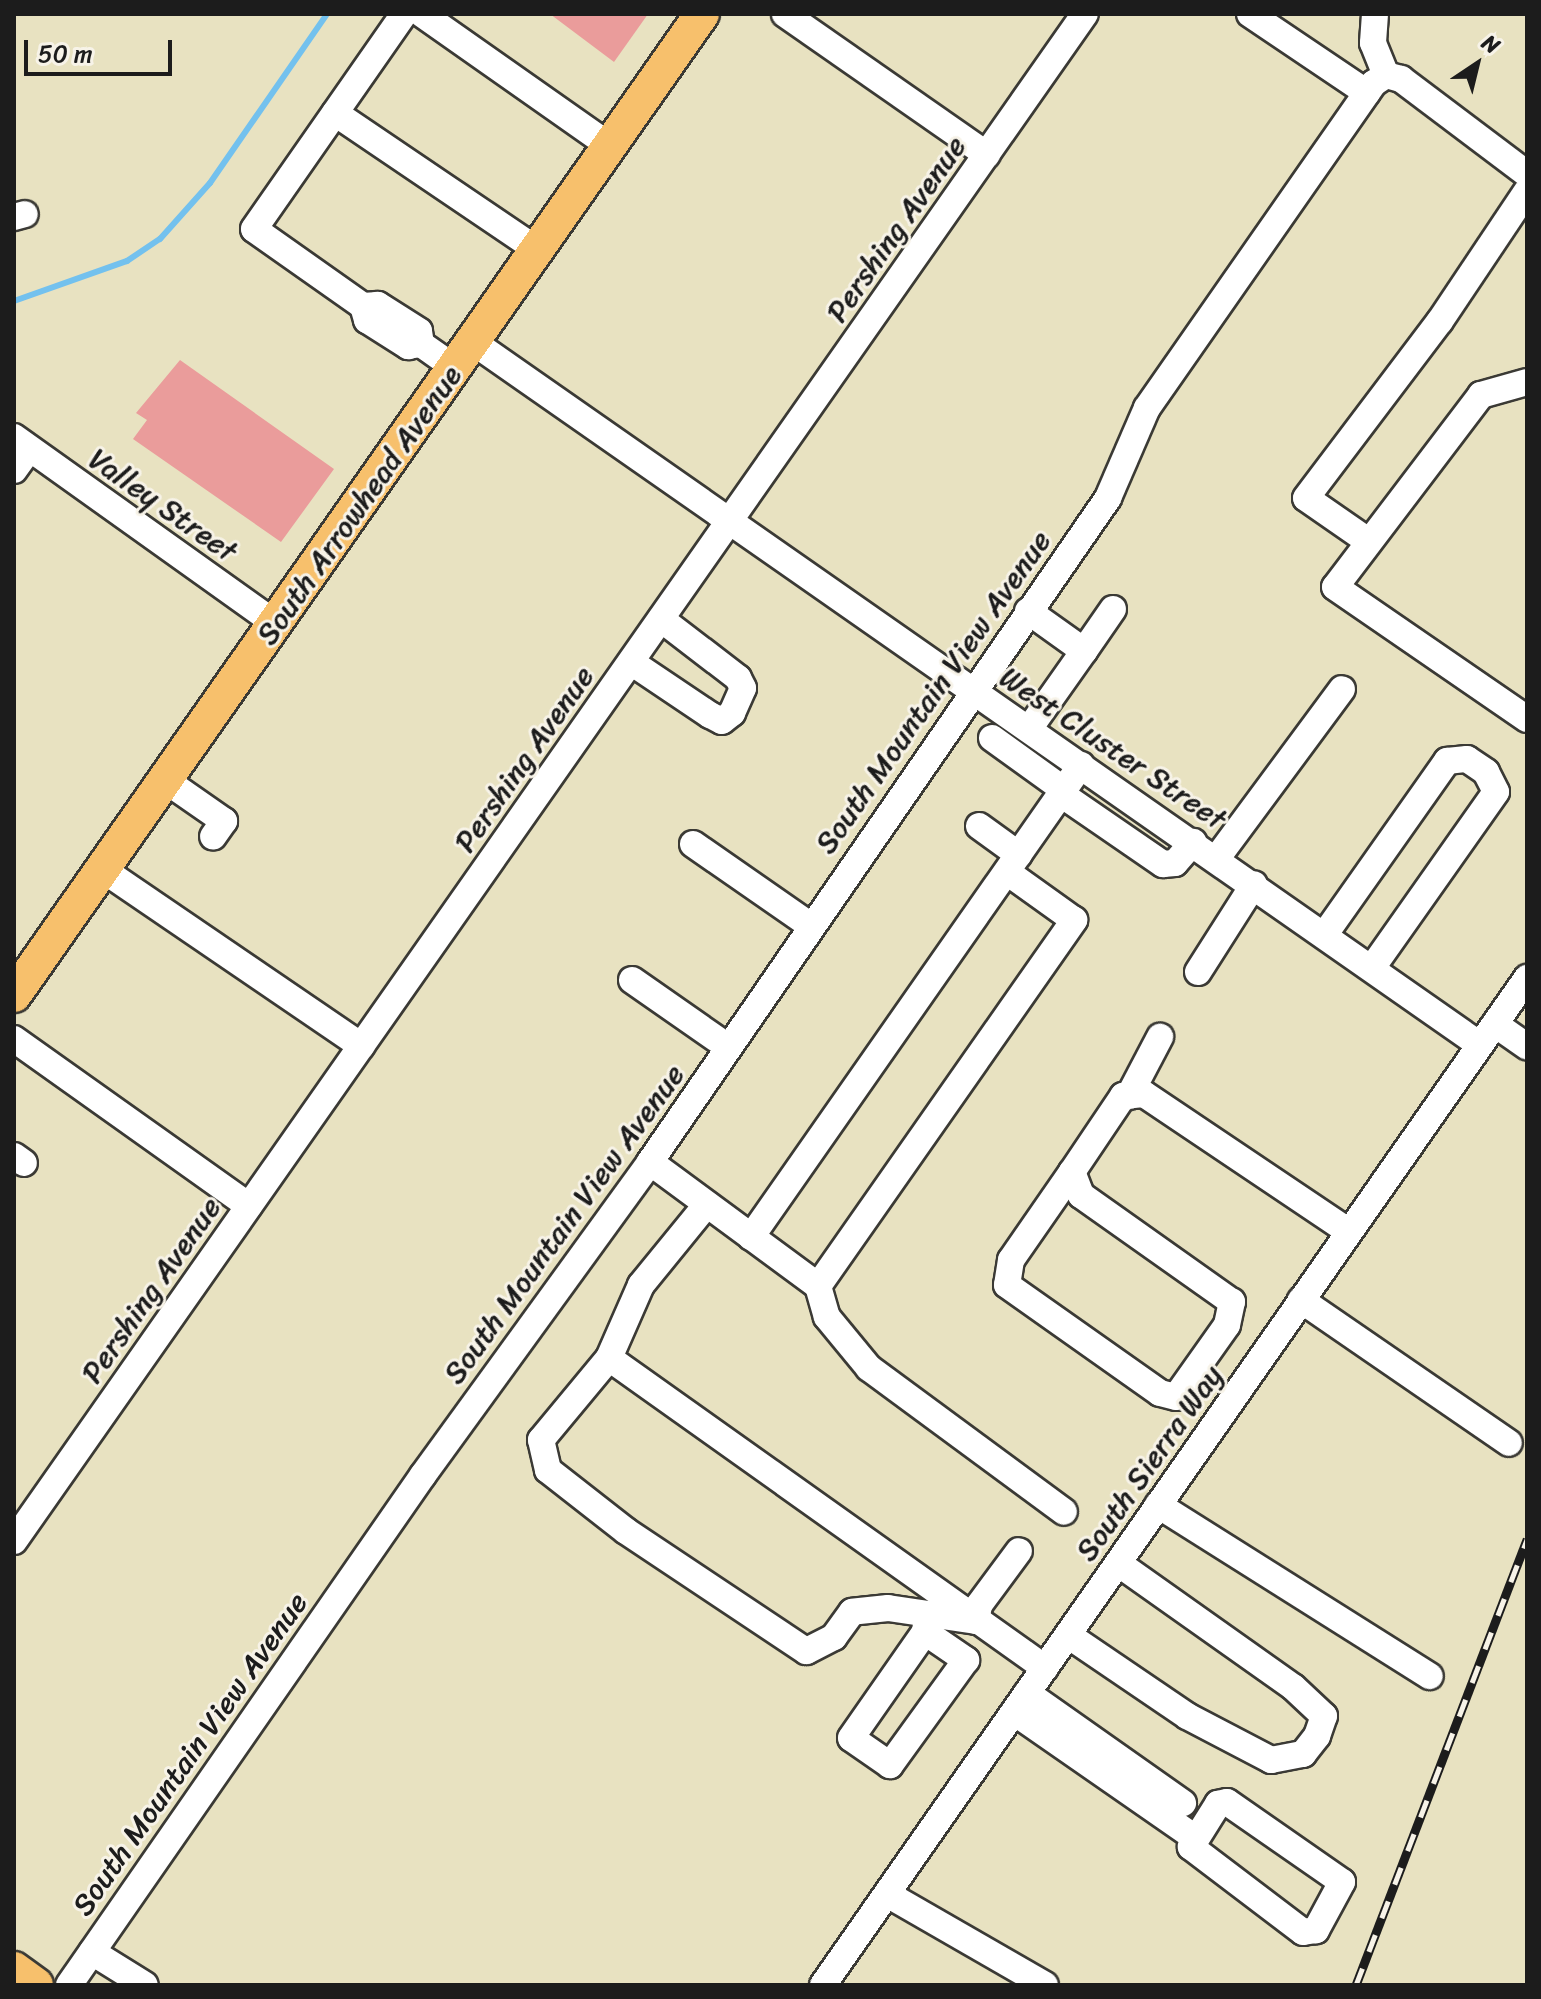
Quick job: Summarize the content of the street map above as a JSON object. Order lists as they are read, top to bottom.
{
  "streets": {
    "main road": ["South Arrowhead Avenue"],
    "street": [
      "Pershing Avenue",
      "Valley Street",
      "South Mountain View Avenue",
      "West Cluster Street",
      "South Sierra Way"
    ]
  },
  "crossings": [
    ["Pershing Avenue", "West Cluster Street"],
    ["Valley Street", "South Arrowhead Avenue"],
    ["South Arrowhead Avenue", "West Cluster Street"],
    ["South Mountain View Avenue", "West Cluster Street"],
    ["West Cluster Street", "South Sierra Way"]
  ],
  "scale_bar": "50 m",
  "north": "top right"
}
